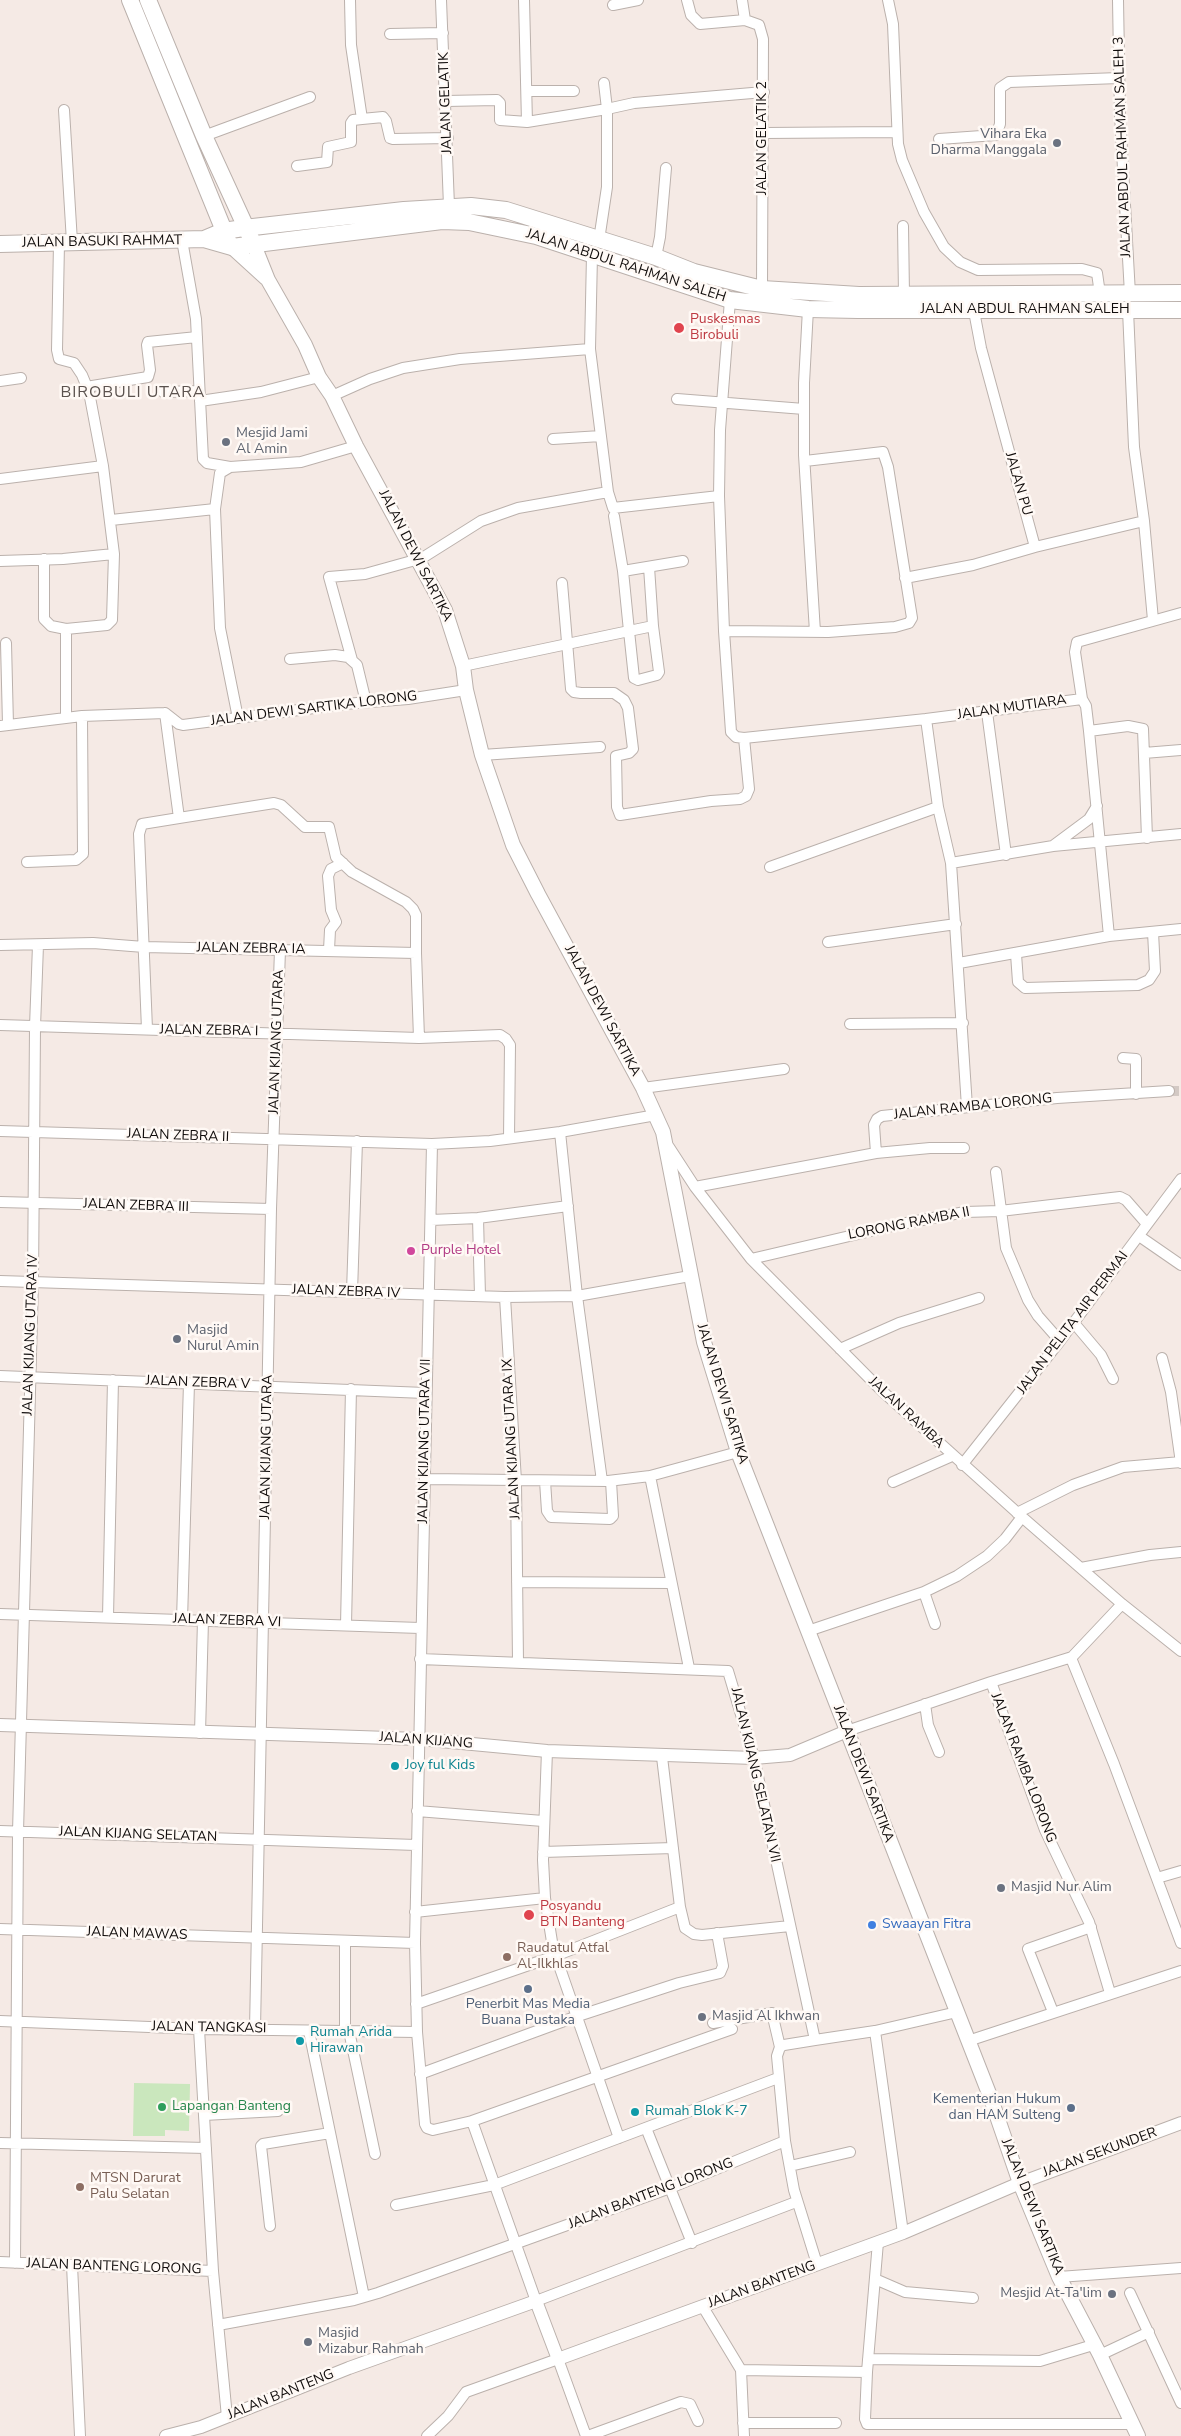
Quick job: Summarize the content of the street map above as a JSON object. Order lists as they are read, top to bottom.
{
  "streets": {
    "main road": ["JALAN BASUKI RAHMAT", "JALAN ABDUL RAHMAN SALEH", "JALAN DEWI SARTIKA"],
    "street": [
      "JALAN GELATIK",
      "JALAN GELATIK 2",
      "JALAN ABDUL RAHMAN SALEH 3",
      "JALAN PU",
      "JALAN MUTIARA",
      "JALAN DEWI SARTIKA LORONG",
      "JALAN ZEBRA IA",
      "JALAN ZEBRA I",
      "JALAN KIJANG UTARA",
      "JALAN RAMBA LORONG",
      "JALAN ZEBRA II",
      "JALAN ZEBRA III",
      "LORONG RAMBA II",
      "JALAN ZEBRA IV",
      "JALAN PELITA AIR PERMAI",
      "JALAN KIJANG UTARA IV",
      "JALAN ZEBRA V",
      "JALAN RAMBA",
      "JALAN KIJANG UTARA IX",
      "JALAN KIJANG UTARA VII",
      "JALAN ZEBRA VI",
      "JALAN KIJANG",
      "JALAN KIJANG SELATAN VII",
      "JALAN KIJANG SELATAN",
      "JALAN MAWAS",
      "JALAN TANGKASI",
      "JALAN SEKUNDER",
      "JALAN BANTENG LORONG",
      "JALAN BANTENG"
    ]
  },
  "crossings": [
    ["JALAN GELATIK", "JALAN ABDUL RAHMAN SALEH"],
    ["JALAN GELATIK 2", "JALAN ABDUL RAHMAN SALEH"],
    ["JALAN ABDUL RAHMAN SALEH 3", "JALAN ABDUL RAHMAN SALEH"],
    ["JALAN BASUKI RAHMAT", "JALAN ABDUL RAHMAN SALEH"],
    ["JALAN ABDUL RAHMAN SALEH", "JALAN PU"],
    ["JALAN DEWI SARTIKA", "JALAN DEWI SARTIKA LORONG"],
    ["JALAN DEWI SARTIKA", "JALAN RAMBA LORONG"],
    ["JALAN DEWI SARTIKA", "JALAN ZEBRA II"],
    ["JALAN DEWI SARTIKA", "JALAN ZEBRA IV"],
    ["JALAN DEWI SARTIKA", "JALAN RAMBA"],
    ["JALAN DEWI SARTIKA", "JALAN KIJANG"],
    ["JALAN DEWI SARTIKA", "JALAN SEKUNDER"],
    ["JALAN DEWI SARTIKA", "JALAN BANTENG"],
    ["JALAN ZEBRA IA", "JALAN KIJANG UTARA"],
    ["JALAN ZEBRA IA", "JALAN KIJANG UTARA IV"],
    ["JALAN ZEBRA I", "JALAN KIJANG UTARA"],
    ["JALAN ZEBRA I", "JALAN ZEBRA II"],
    ["JALAN ZEBRA I", "JALAN KIJANG UTARA IV"],
    ["JALAN KIJANG UTARA", "JALAN ZEBRA II"],
    ["JALAN KIJANG UTARA", "JALAN ZEBRA III"],
    ["JALAN KIJANG UTARA", "JALAN ZEBRA IV"],
    ["JALAN KIJANG UTARA", "JALAN ZEBRA V"],
    ["JALAN KIJANG UTARA", "JALAN ZEBRA VI"],
    ["JALAN KIJANG UTARA", "JALAN KIJANG"],
    ["JALAN RAMBA LORONG", "JALAN RAMBA"],
    ["JALAN RAMBA LORONG", "JALAN KIJANG"],
    ["JALAN ZEBRA II", "JALAN KIJANG UTARA IV"],
    ["JALAN ZEBRA II", "JALAN KIJANG UTARA VII"],
    ["JALAN ZEBRA III", "JALAN KIJANG UTARA IV"],
    ["LORONG RAMBA II", "JALAN PELITA AIR PERMAI"],
    ["LORONG RAMBA II", "JALAN RAMBA"],
    ["JALAN ZEBRA IV", "JALAN KIJANG UTARA IV"],
    ["JALAN ZEBRA IV", "JALAN KIJANG UTARA IX"],
    ["JALAN ZEBRA IV", "JALAN KIJANG UTARA VII"],
    ["JALAN PELITA AIR PERMAI", "JALAN RAMBA"],
    ["JALAN KIJANG UTARA IV", "JALAN ZEBRA V"],
    ["JALAN KIJANG UTARA IV", "JALAN ZEBRA VI"],
    ["JALAN KIJANG UTARA IV", "JALAN KIJANG"],
    ["JALAN ZEBRA V", "JALAN KIJANG UTARA VII"],
    ["JALAN KIJANG UTARA IX", "JALAN KIJANG SELATAN VII"],
    ["JALAN KIJANG UTARA VII", "JALAN ZEBRA VI"],
    ["JALAN KIJANG UTARA VII", "JALAN KIJANG"],
    ["JALAN KIJANG UTARA VII", "JALAN KIJANG SELATAN VII"],
    ["JALAN KIJANG", "JALAN KIJANG SELATAN VII"],
    ["JALAN TANGKASI", "JALAN BANTENG LORONG"],
    ["JALAN SEKUNDER", "JALAN BANTENG"],
    ["JALAN BANTENG LORONG", "JALAN BANTENG"]
  ],
  "districts": ["BIROBULI UTARA"],
  "places": [
    "Vihara Eka Dharma Manggala",
    "Puskesmas Birobuli",
    "Mesjid Jami Al Amin",
    "Purple Hotel",
    "Masjid Nurul Amin",
    "Joy ful Kids",
    "Masjid Nur Alim",
    "Posyandu BTN Banteng",
    "Swaayan Fitra",
    "Raudatul Atfal Al-Ilkhlas",
    "Penerbit Mas Media Buana Pustaka",
    "Masjid Al Ikhwan",
    "Rumah Arida Hirawan",
    "Lapangan Banteng",
    "Kementerian Hukum dan HAM Sulteng",
    "Rumah Blok K-7",
    "MTSN Darurat Palu Selatan",
    "Mesjid At-Ta'lim",
    "Masjid Mizabur Rahmah"
  ]
}
